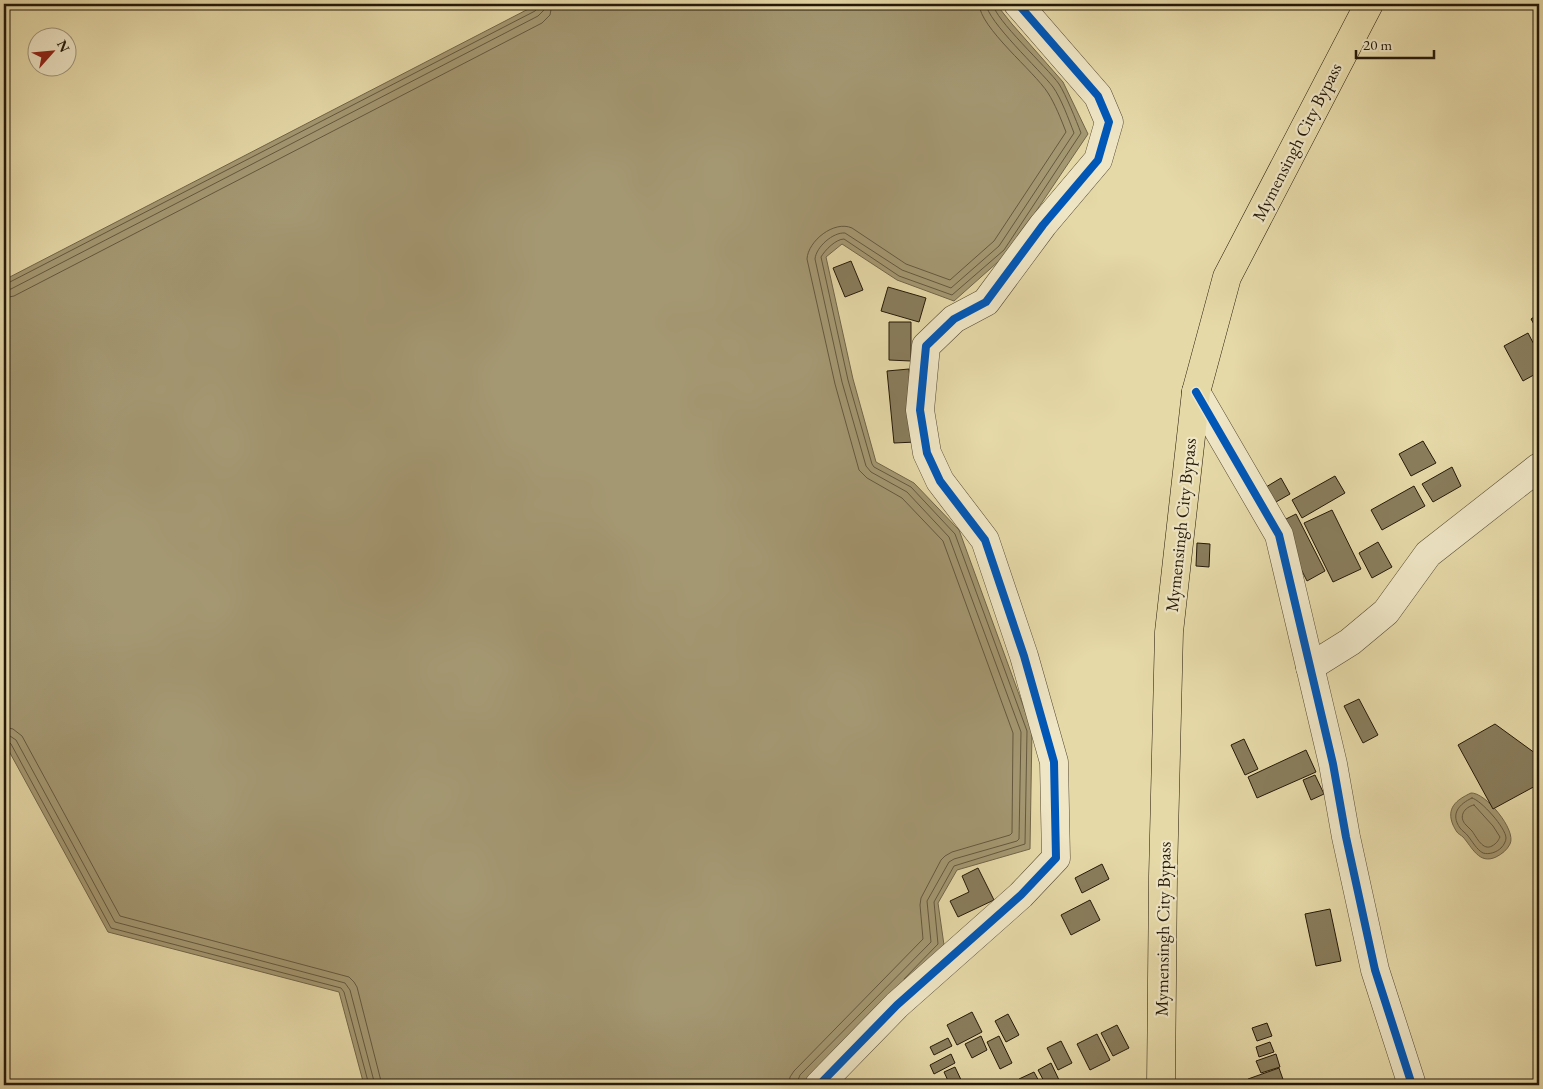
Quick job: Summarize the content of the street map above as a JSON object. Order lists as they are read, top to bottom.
{
  "streets": {
    "highway": ["Mymensingh City Bypass"]
  },
  "scale_bar": "20 m",
  "north": "top right"
}
